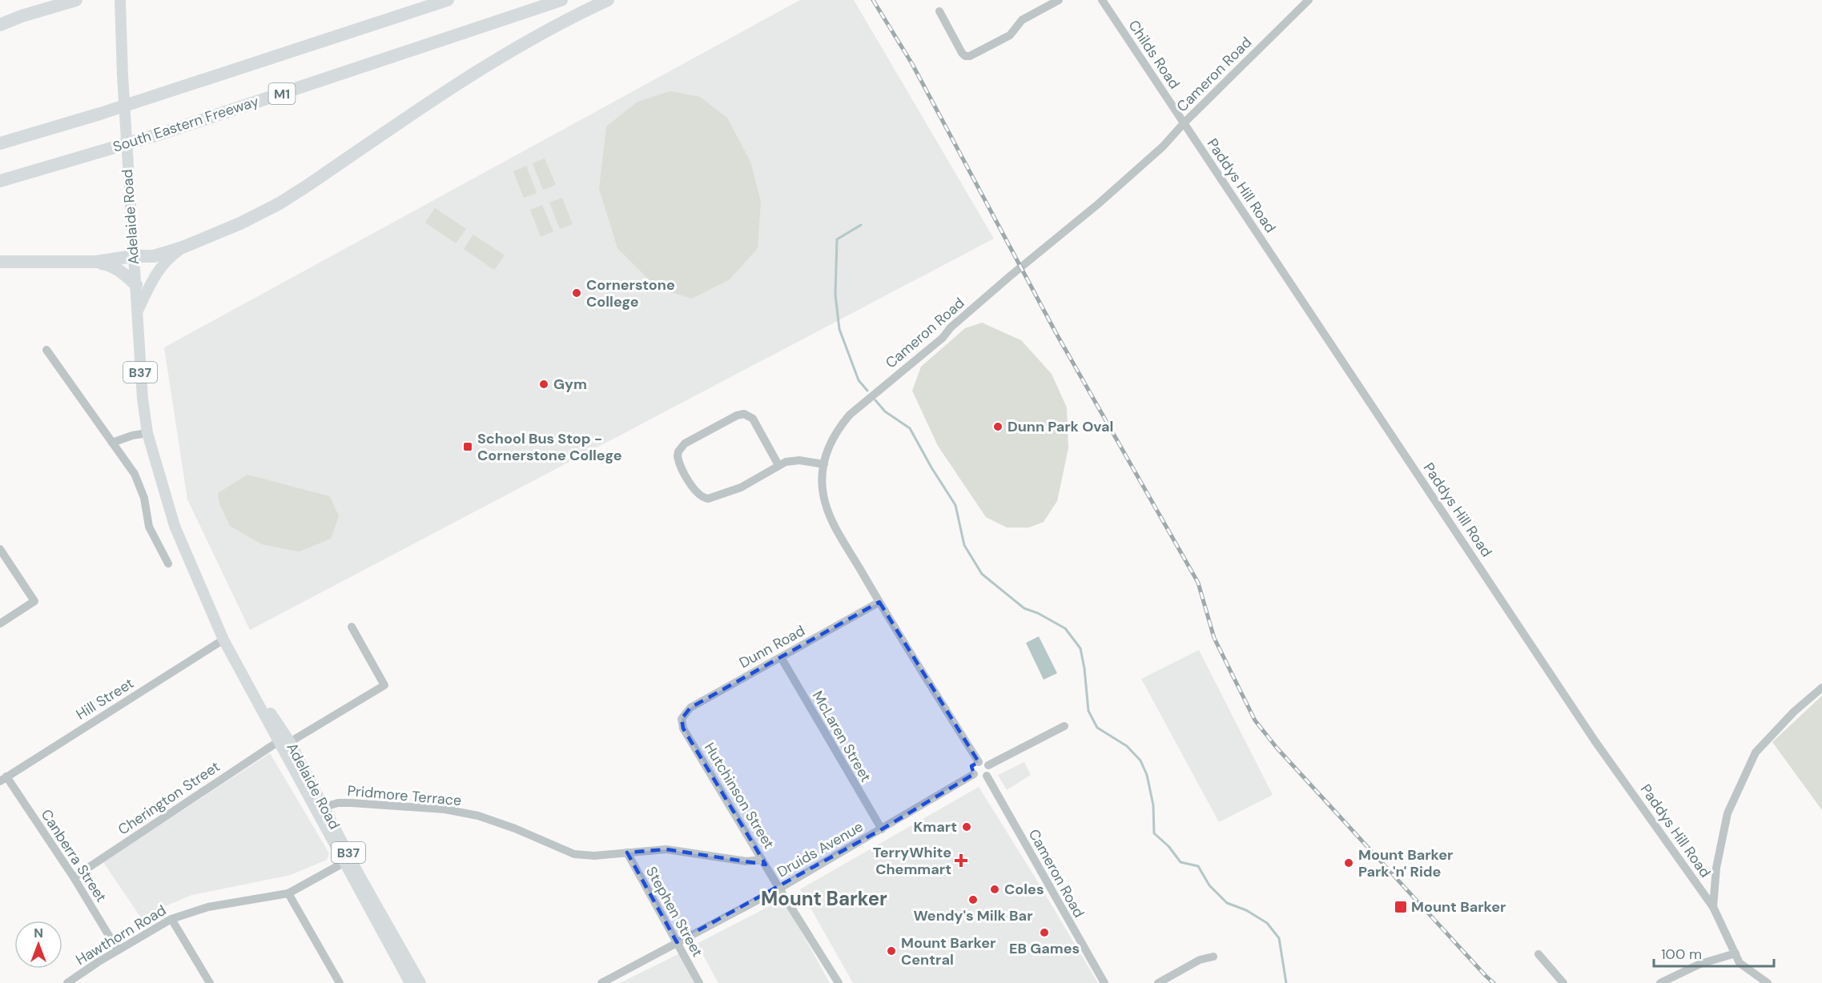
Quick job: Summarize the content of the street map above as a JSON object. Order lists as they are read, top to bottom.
{
  "streets": {
    "highway": ["M1", "South Eastern Freeway"],
    "main road": ["Adelaide Road", "B37"],
    "street": [
      "Childs Road",
      "Cameron Road",
      "Paddys Hill Road",
      "Dunn Road",
      "Hill Street",
      "McLaren Street",
      "Pridmore Terrace",
      "Hutchinson Street",
      "Cherington Street",
      "Druids Avenue",
      "Canberra Street",
      "Stephen Street",
      "Hawthorn Road"
    ]
  },
  "crossings": [
    ["Childs Road", "Cameron Road"],
    ["Childs Road", "Paddys Hill Road"],
    ["Cameron Road", "Paddys Hill Road"],
    ["Cameron Road", "Dunn Road"],
    ["Cameron Road", "Druids Avenue"],
    ["Adelaide Road", "Hill Street"],
    ["Adelaide Road", "Pridmore Terrace"],
    ["Adelaide Road", "Cherington Street"],
    ["Adelaide Road", "Hawthorn Road"],
    ["Dunn Road", "McLaren Street"],
    ["Dunn Road", "Hutchinson Street"],
    ["Hill Street", "Canberra Street"],
    ["McLaren Street", "Druids Avenue"],
    ["Pridmore Terrace", "Hutchinson Street"],
    ["Pridmore Terrace", "Stephen Street"],
    ["Hutchinson Street", "Druids Avenue"],
    ["Cherington Street", "Canberra Street"],
    ["Druids Avenue", "Stephen Street"],
    ["Canberra Street", "Hawthorn Road"]
  ],
  "districts": ["Mount Barker"],
  "places": {
    "other": [
      "Cornerstone College",
      "Gym",
      "Dunn Park Oval",
      "Kmart",
      "Mount Barker Park 'n' Ride",
      "Coles",
      "Wendy's Milk Bar",
      "EB Games",
      "Mount Barker Central"
    ],
    "transit": ["School Bus Stop - Cornerstone College", "Mount Barker"],
    "health": ["TerryWhite Chemmart"]
  },
  "scale_bar": "100 m",
  "north": "top"
}
